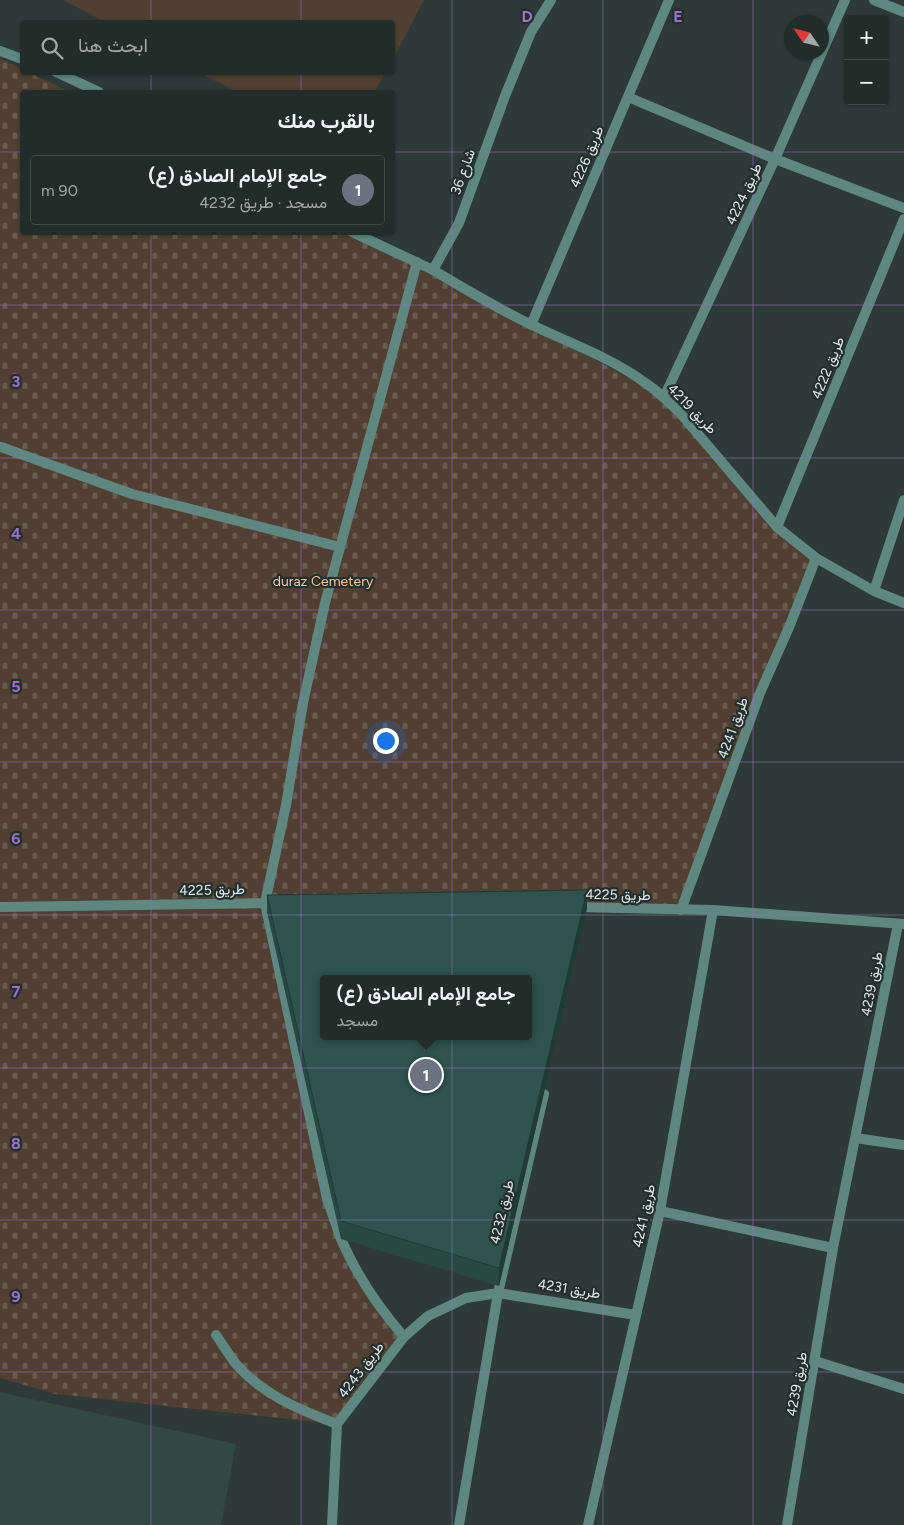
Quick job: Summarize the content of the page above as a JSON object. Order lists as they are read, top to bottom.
{
  "streets": {
    "street": [
      "طريق 4226",
      "شارع 36",
      "طريق 4224",
      "طريق 4222",
      "طريق 4219",
      "طريق 4241",
      "طريق 4225",
      "طريق 4239",
      "طريق 4232",
      "طريق 4231",
      "طريق 4243"
    ]
  },
  "crossings": [
    ["طريق 4226", "طريق 4219"],
    ["شارع 36", "طريق 4219"],
    ["طريق 4224", "طريق 4219"],
    ["طريق 4222", "طريق 4219"],
    ["طريق 4219", "طريق 4241"],
    ["طريق 4241", "طريق 4225"],
    ["طريق 4241", "طريق 4231"],
    ["طريق 4225", "طريق 4239"],
    ["طريق 4232", "طريق 4231"],
    ["طريق 4232", "طريق 4243"],
    ["طريق 4231", "طريق 4243"]
  ],
  "parks": ["duraz Cemetery"],
  "north": "top left",
  "page": {
    "map_buttons": ["+", "−"],
    "search": "ابحث هنا",
    "heading": "بالقرب منك",
    "list": [
      {
        "mark": "1",
        "name": "جامع الإمام الصادق (ع)",
        "note": "مسجد · طريق 4232",
        "value": "90 m"
      }
    ],
    "popup": ["جامع الإمام الصادق (ع)", "مسجد"],
    "pins": "1"
  },
  "grid": {
    "columns": ["D", "E"],
    "rows": [
      "3",
      "4",
      "5",
      "6",
      "7",
      "8",
      "9"
    ]
  }
}
